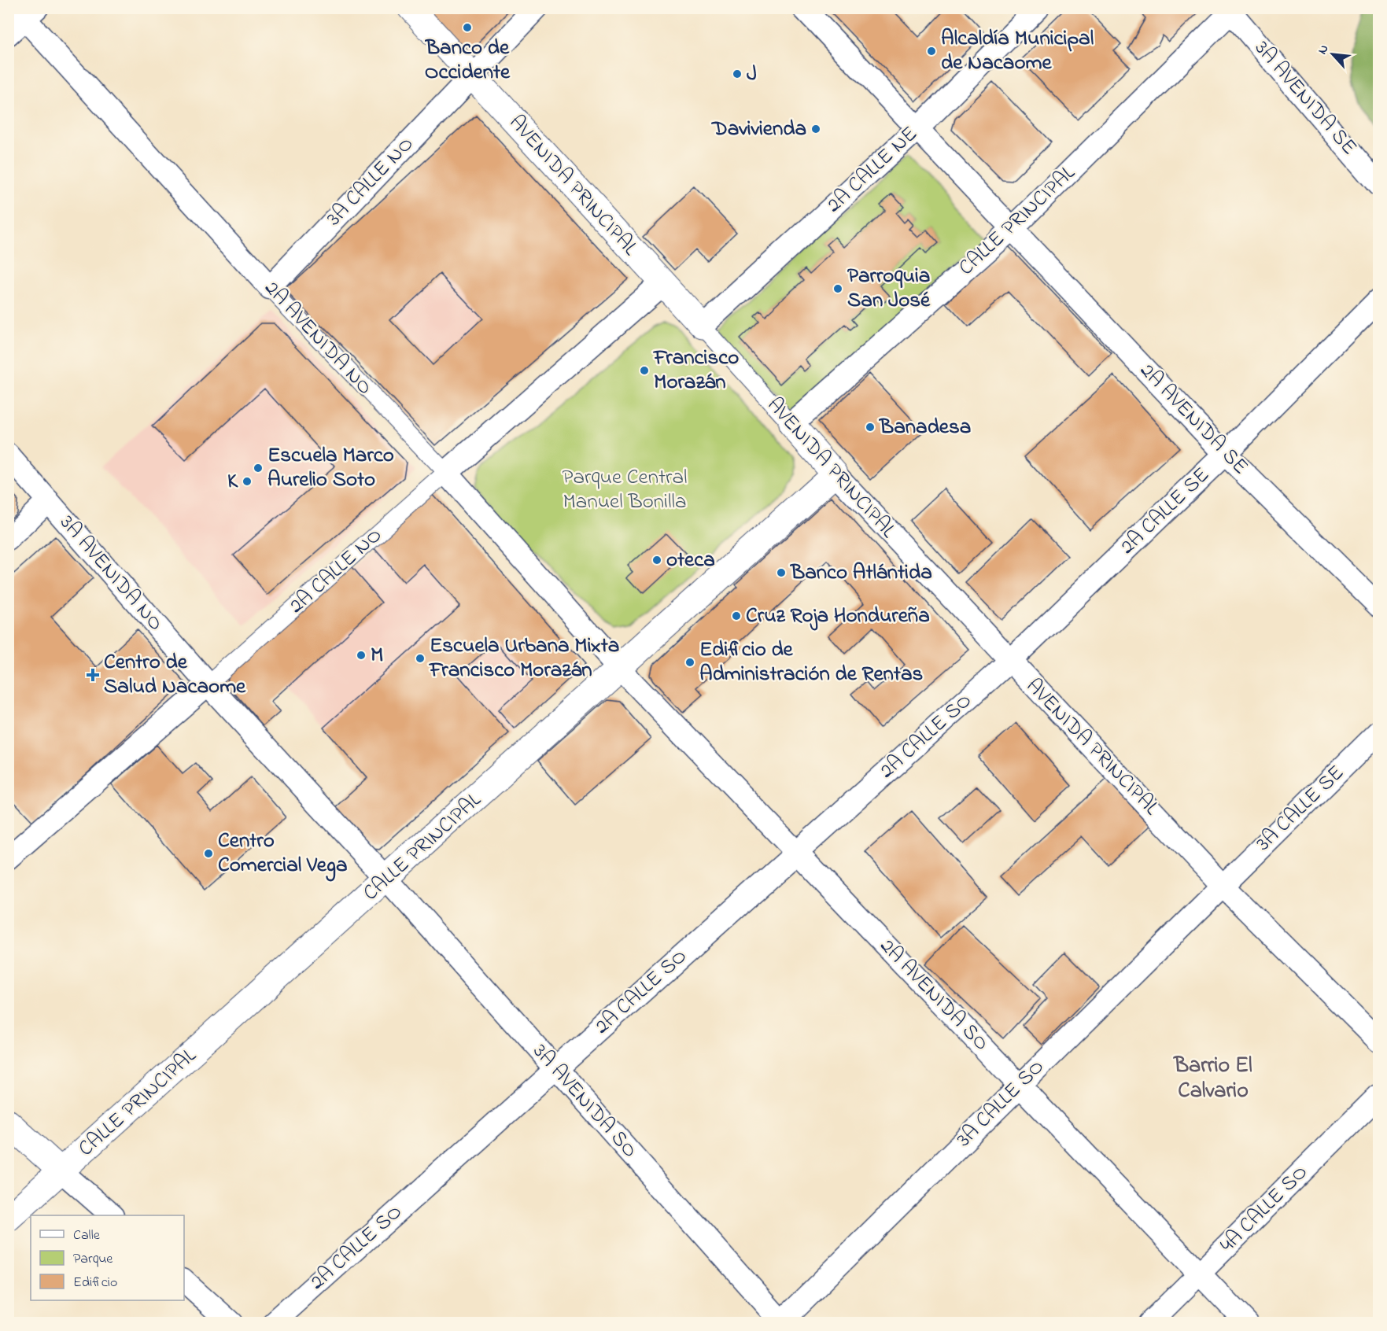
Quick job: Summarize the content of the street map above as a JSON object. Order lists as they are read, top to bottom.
{
  "streets": {
    "street": [
      "3A AVENIDA SE",
      "2A CALLE NE",
      "3A CALLE NO",
      "AVENIDA PRINCIPAL",
      "CALLE PRINCIPAL",
      "2A AVENIDA NO",
      "2A AVENIDA SE",
      "2A CALLE SE",
      "2A CALLE NO",
      "3A AVENIDA NO",
      "2A CALLE SO",
      "3A CALLE SE",
      "2A AVENIDA SO",
      "3A AVENIDA SO",
      "3A CALLE SO",
      "4A CALLE SO"
    ]
  },
  "crossings": [
    ["3A AVENIDA SE", "CALLE PRINCIPAL"],
    ["2A CALLE NE", "AVENIDA PRINCIPAL"],
    ["2A CALLE NE", "2A AVENIDA SE"],
    ["3A CALLE NO", "AVENIDA PRINCIPAL"],
    ["3A CALLE NO", "2A AVENIDA NO"],
    ["AVENIDA PRINCIPAL", "CALLE PRINCIPAL"],
    ["AVENIDA PRINCIPAL", "2A CALLE SE"],
    ["AVENIDA PRINCIPAL", "2A CALLE NO"],
    ["AVENIDA PRINCIPAL", "2A CALLE SO"],
    ["AVENIDA PRINCIPAL", "3A CALLE SE"],
    ["AVENIDA PRINCIPAL", "3A CALLE SO"],
    ["CALLE PRINCIPAL", "2A AVENIDA NO"],
    ["CALLE PRINCIPAL", "2A AVENIDA SE"],
    ["CALLE PRINCIPAL", "3A AVENIDA NO"],
    ["CALLE PRINCIPAL", "2A AVENIDA SO"],
    ["CALLE PRINCIPAL", "3A AVENIDA SO"],
    ["2A AVENIDA NO", "2A CALLE NO"],
    ["2A AVENIDA NO", "2A AVENIDA SO"],
    ["2A AVENIDA SE", "2A CALLE SE"],
    ["2A CALLE SE", "2A CALLE SO"],
    ["2A CALLE NO", "3A AVENIDA NO"],
    ["3A AVENIDA NO", "3A AVENIDA SO"],
    ["2A CALLE SO", "2A AVENIDA SO"],
    ["2A CALLE SO", "3A AVENIDA SO"],
    ["3A CALLE SE", "3A CALLE SO"],
    ["2A AVENIDA SO", "3A CALLE SO"],
    ["2A AVENIDA SO", "4A CALLE SO"],
    ["3A AVENIDA SO", "3A CALLE SO"]
  ],
  "districts": ["Barrio El Calvario"],
  "parks": ["Parque Central Manuel Bonilla"],
  "places": {
    "other": [
      "Banco de Occidente",
      "Alcaldía Municipal de Nacaome",
      "J",
      "Davivienda",
      "Parroquia San José",
      "Francisco Morazán",
      "Banadesa",
      "Escuela Marco Aurelio Soto",
      "K",
      "oteca",
      "Banco Atlántida",
      "Cruz Roja Hondureña",
      "M",
      "Escuela Urbana Mixta Francisco Morazán",
      "Edificio de Administración de Rentas",
      "Centro Comercial Vega"
    ],
    "health": ["Centro de Salud Nacaome"]
  },
  "legend": ["Calle", "Parque", "Edificio"],
  "north": "top left"
}
